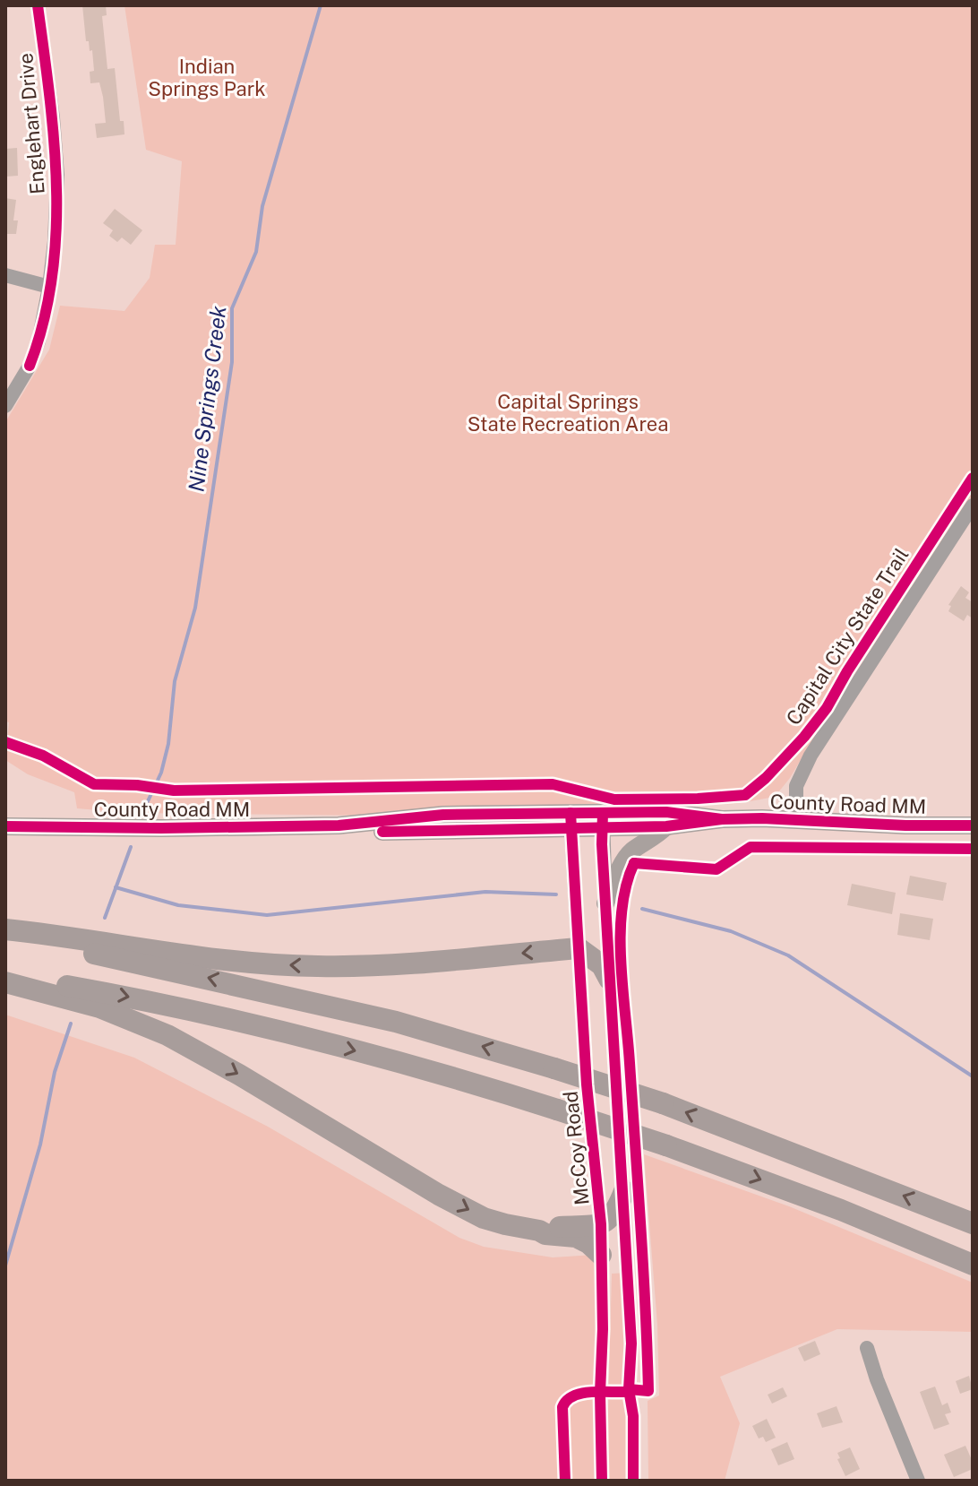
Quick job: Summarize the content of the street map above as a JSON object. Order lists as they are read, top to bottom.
{
  "streets": {
    "main road": ["County Road MM"],
    "street": ["Englehart Drive", "McCoy Road"],
    "cycle path": ["Capital City State Trail"]
  },
  "crossings": [
    ["County Road MM", "McCoy Road"]
  ],
  "water": ["Nine Springs Creek"],
  "parks": ["Indian Springs Park", "Capital Springs State Recreation Area"]
}
